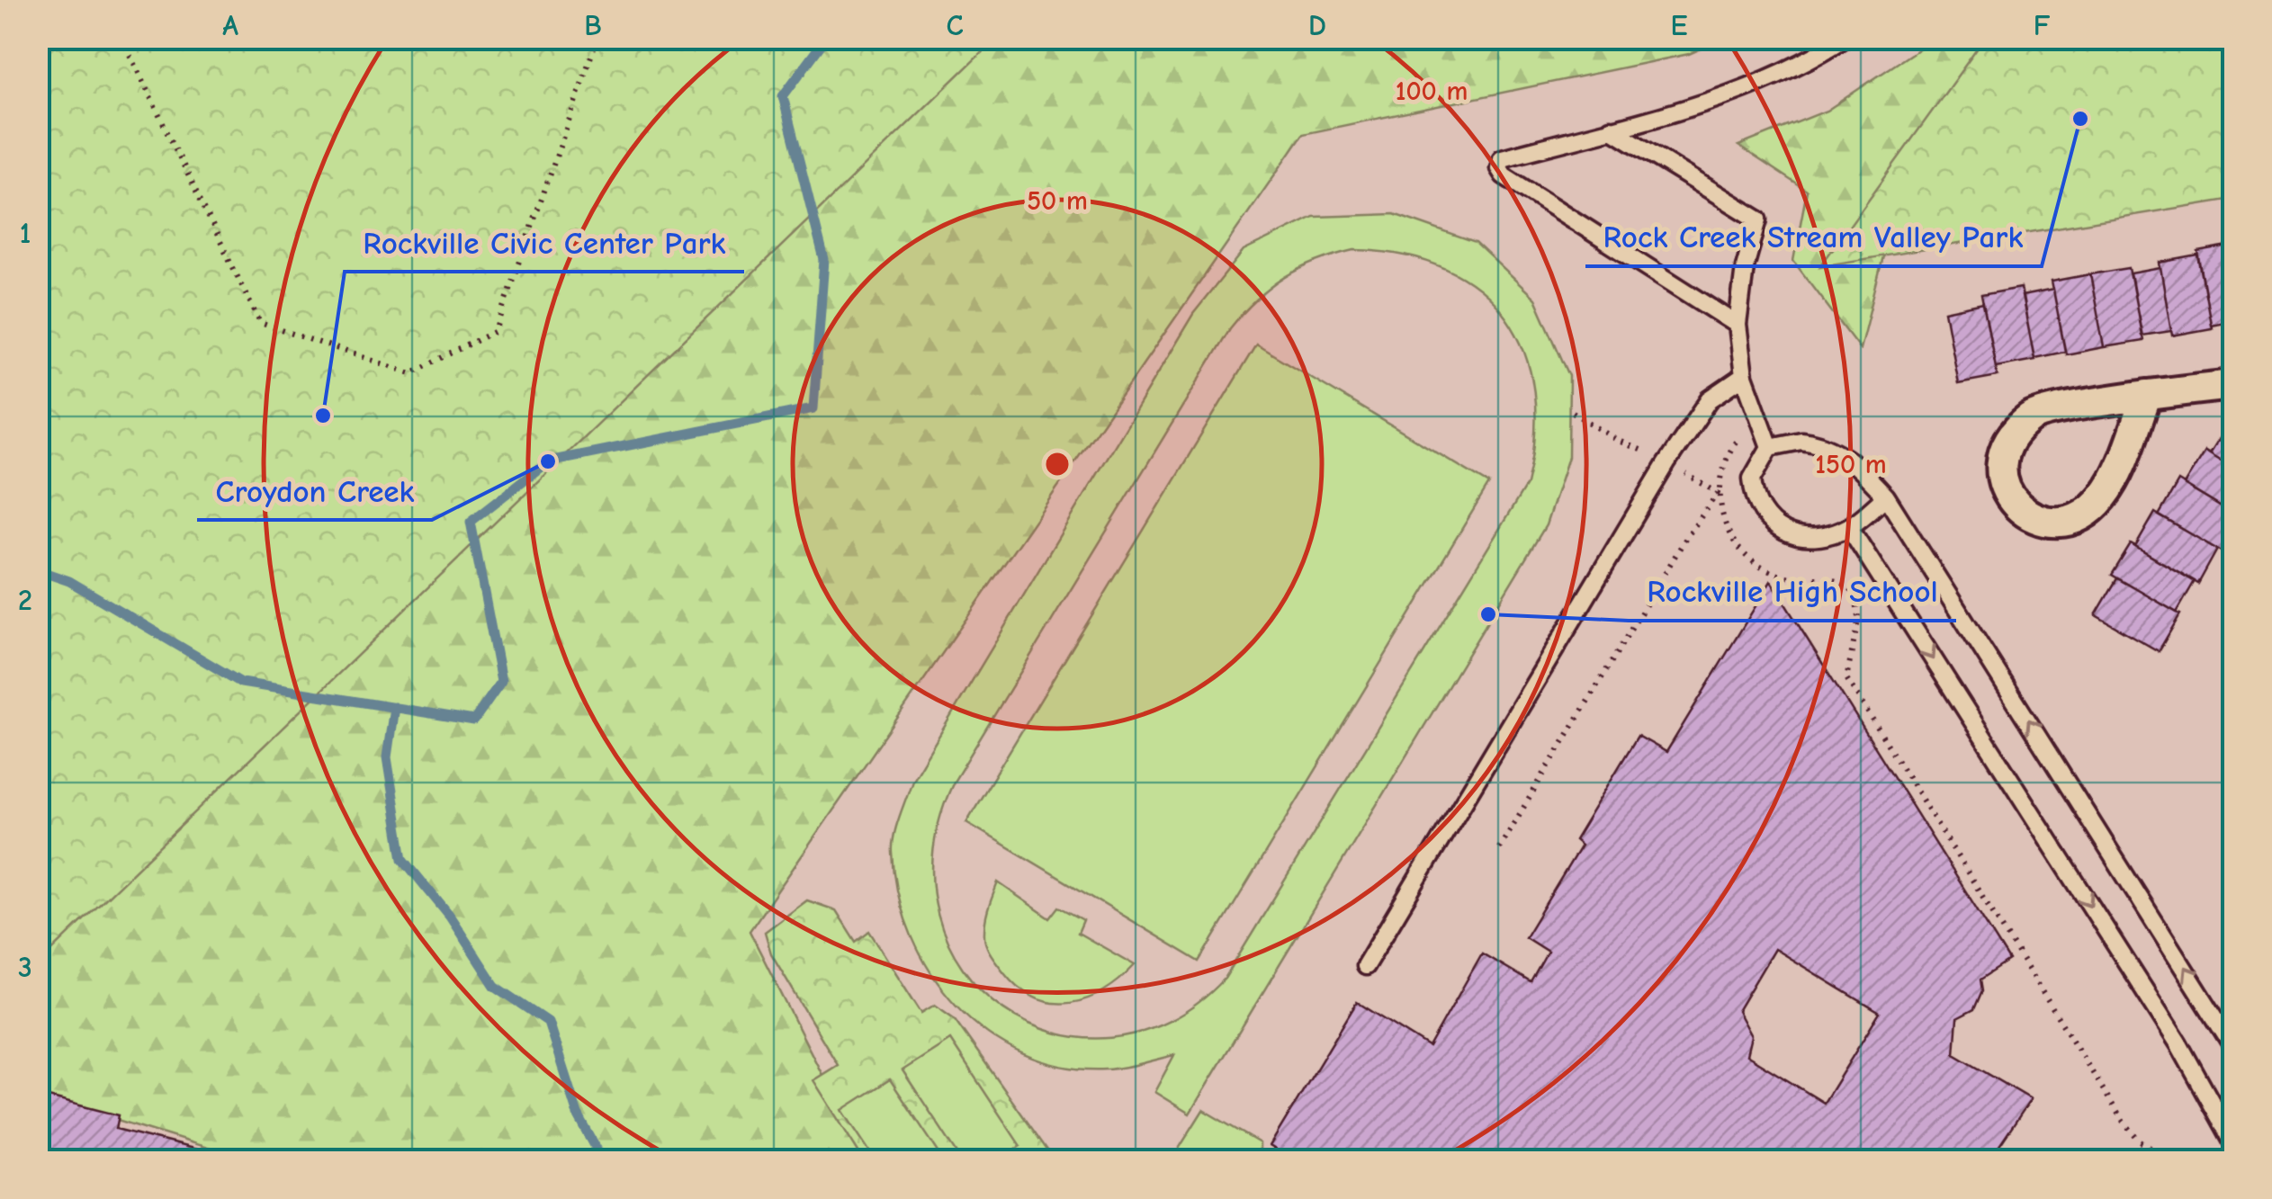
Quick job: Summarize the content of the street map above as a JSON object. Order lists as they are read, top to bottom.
{
  "places": [
    "Rock Creek Stream Valley Park",
    "Rockville Civic Center Park",
    "Croydon Creek",
    "Rockville High School"
  ],
  "grid": {
    "columns": [
      "A",
      "B",
      "C",
      "D",
      "E",
      "F"
    ],
    "rows": ["1", "2", "3"]
  },
  "rings": ["100 m", "50 m", "150 m"]
}
